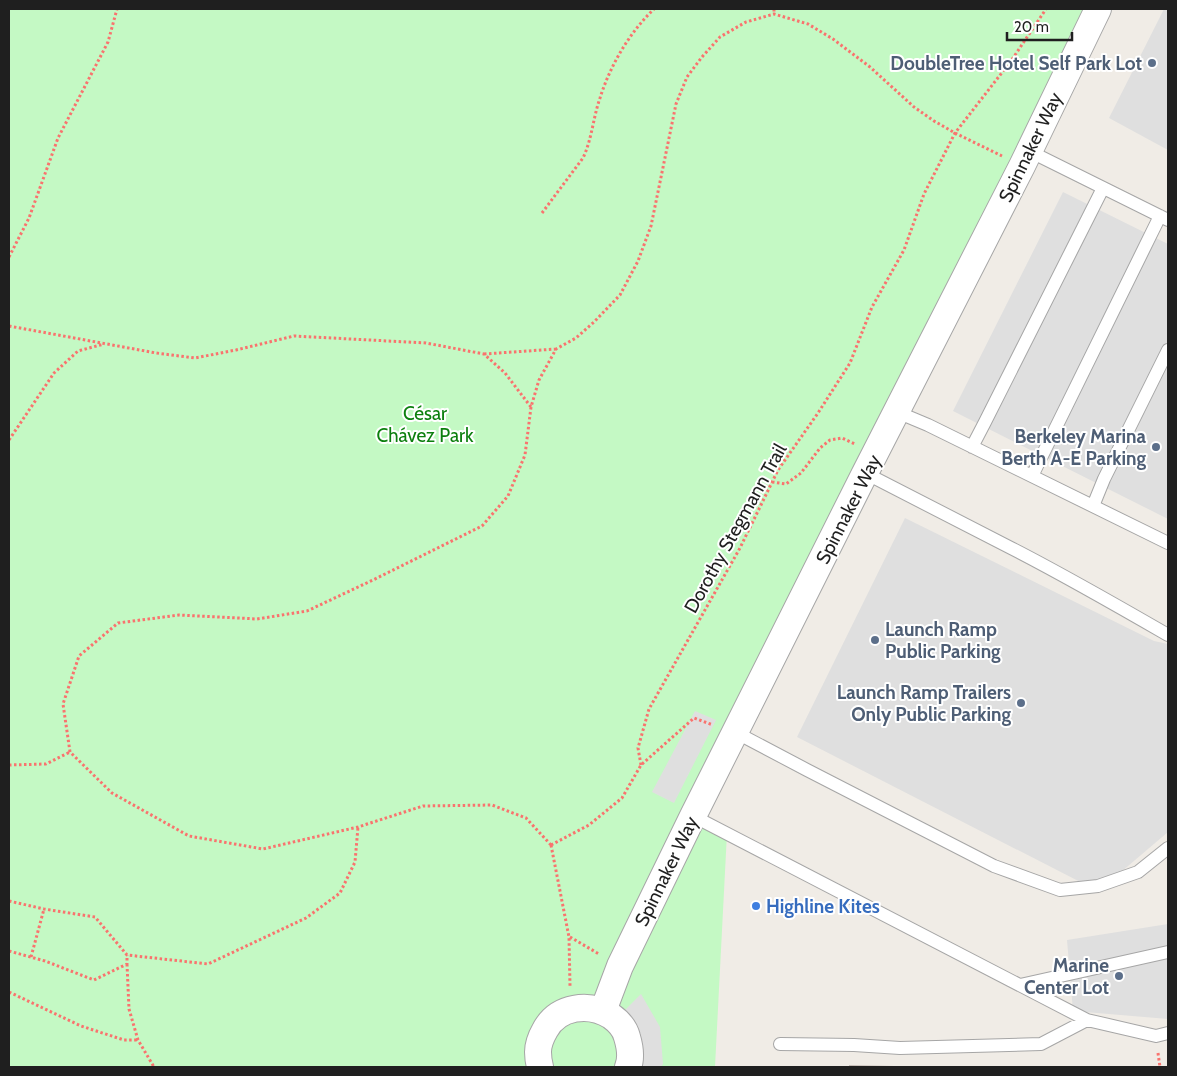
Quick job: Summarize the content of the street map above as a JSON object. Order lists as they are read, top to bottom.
{
  "streets": {
    "street": ["Spinnaker Way"],
    "path": ["Dorothy Stegmann Trail"]
  },
  "parks": ["César Chávez Park"],
  "places": [
    "DoubleTree Hotel Self Park Lot",
    "Berkeley Marina Berth A-E Parking",
    "Launch Ramp Public Parking",
    "Launch Ramp Trailers Only Public Parking",
    "Highline Kites",
    "Marine Center Lot"
  ],
  "scale_bar": "20 m"
}
